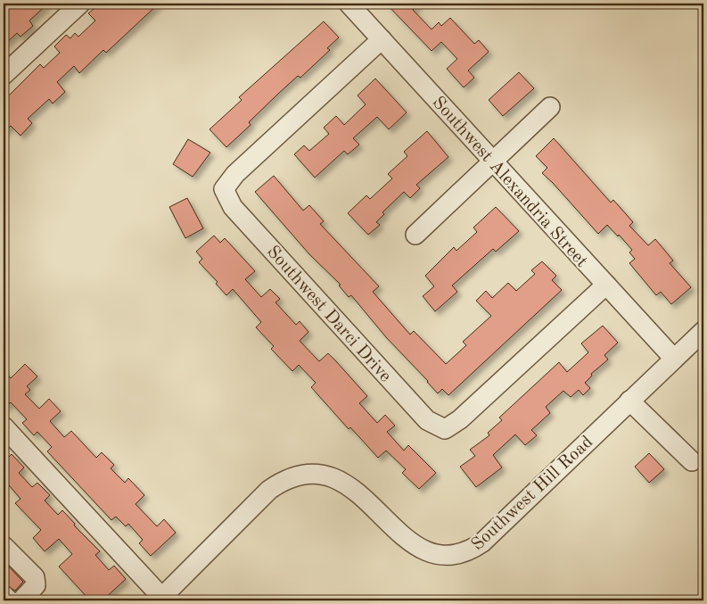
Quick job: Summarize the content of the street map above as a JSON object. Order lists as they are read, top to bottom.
{
  "streets": {
    "street": ["Southwest Alexandria Street", "Southwest Darci Drive", "Southwest Hill Road"]
  },
  "crossings": [
    ["Southwest Alexandria Street", "Southwest Darci Drive"],
    ["Southwest Alexandria Street", "Southwest Hill Road"]
  ]
}
